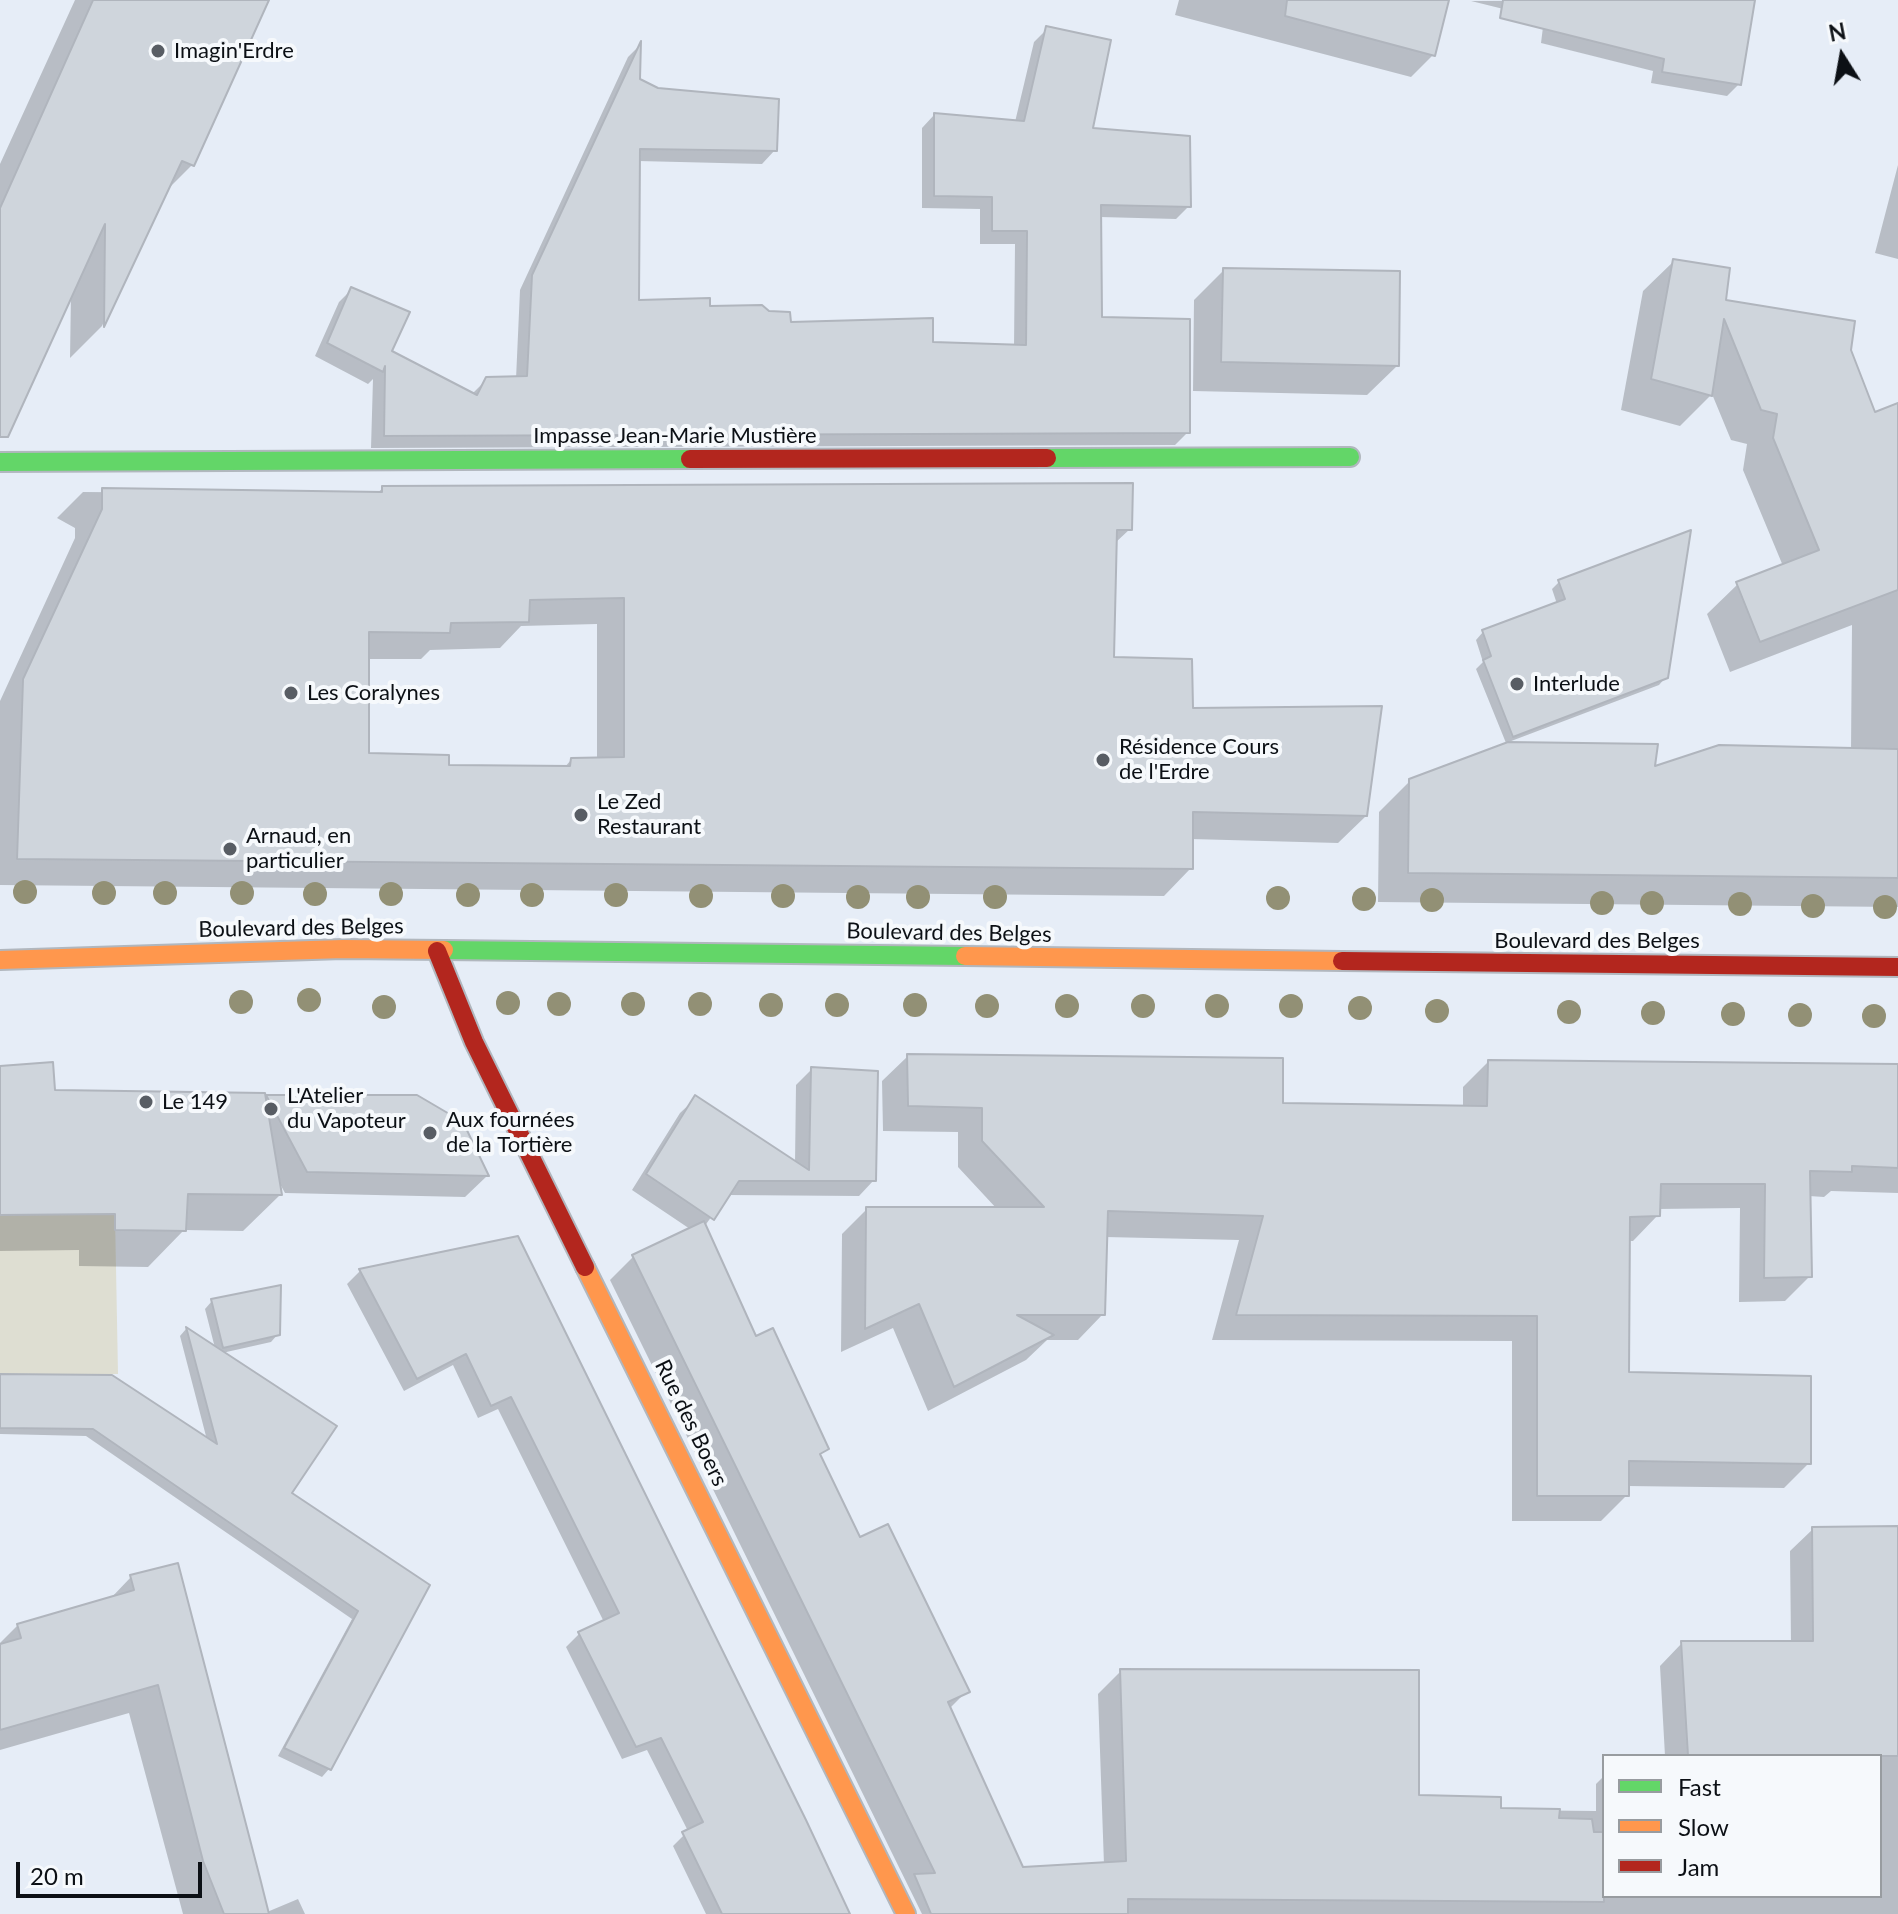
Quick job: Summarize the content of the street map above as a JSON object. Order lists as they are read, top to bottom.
{
  "streets": {
    "street": ["Impasse Jean-Marie Mustière", "Boulevard des Belges", "Rue des Boers"]
  },
  "crossings": [
    ["Boulevard des Belges", "Rue des Boers"]
  ],
  "places": [
    "Imagin'Erdre",
    "Interlude",
    "Les Coralynes",
    "Résidence Cours de l'Erdre",
    "Le Zed Restaurant",
    "Arnaud, en particulier",
    "Le 149",
    "L'Atelier du Vapoteur",
    "Aux fournées de la Tortière"
  ],
  "legend": ["Fast", "Slow", "Jam"],
  "scale_bar": "20 m",
  "north": "top"
}
